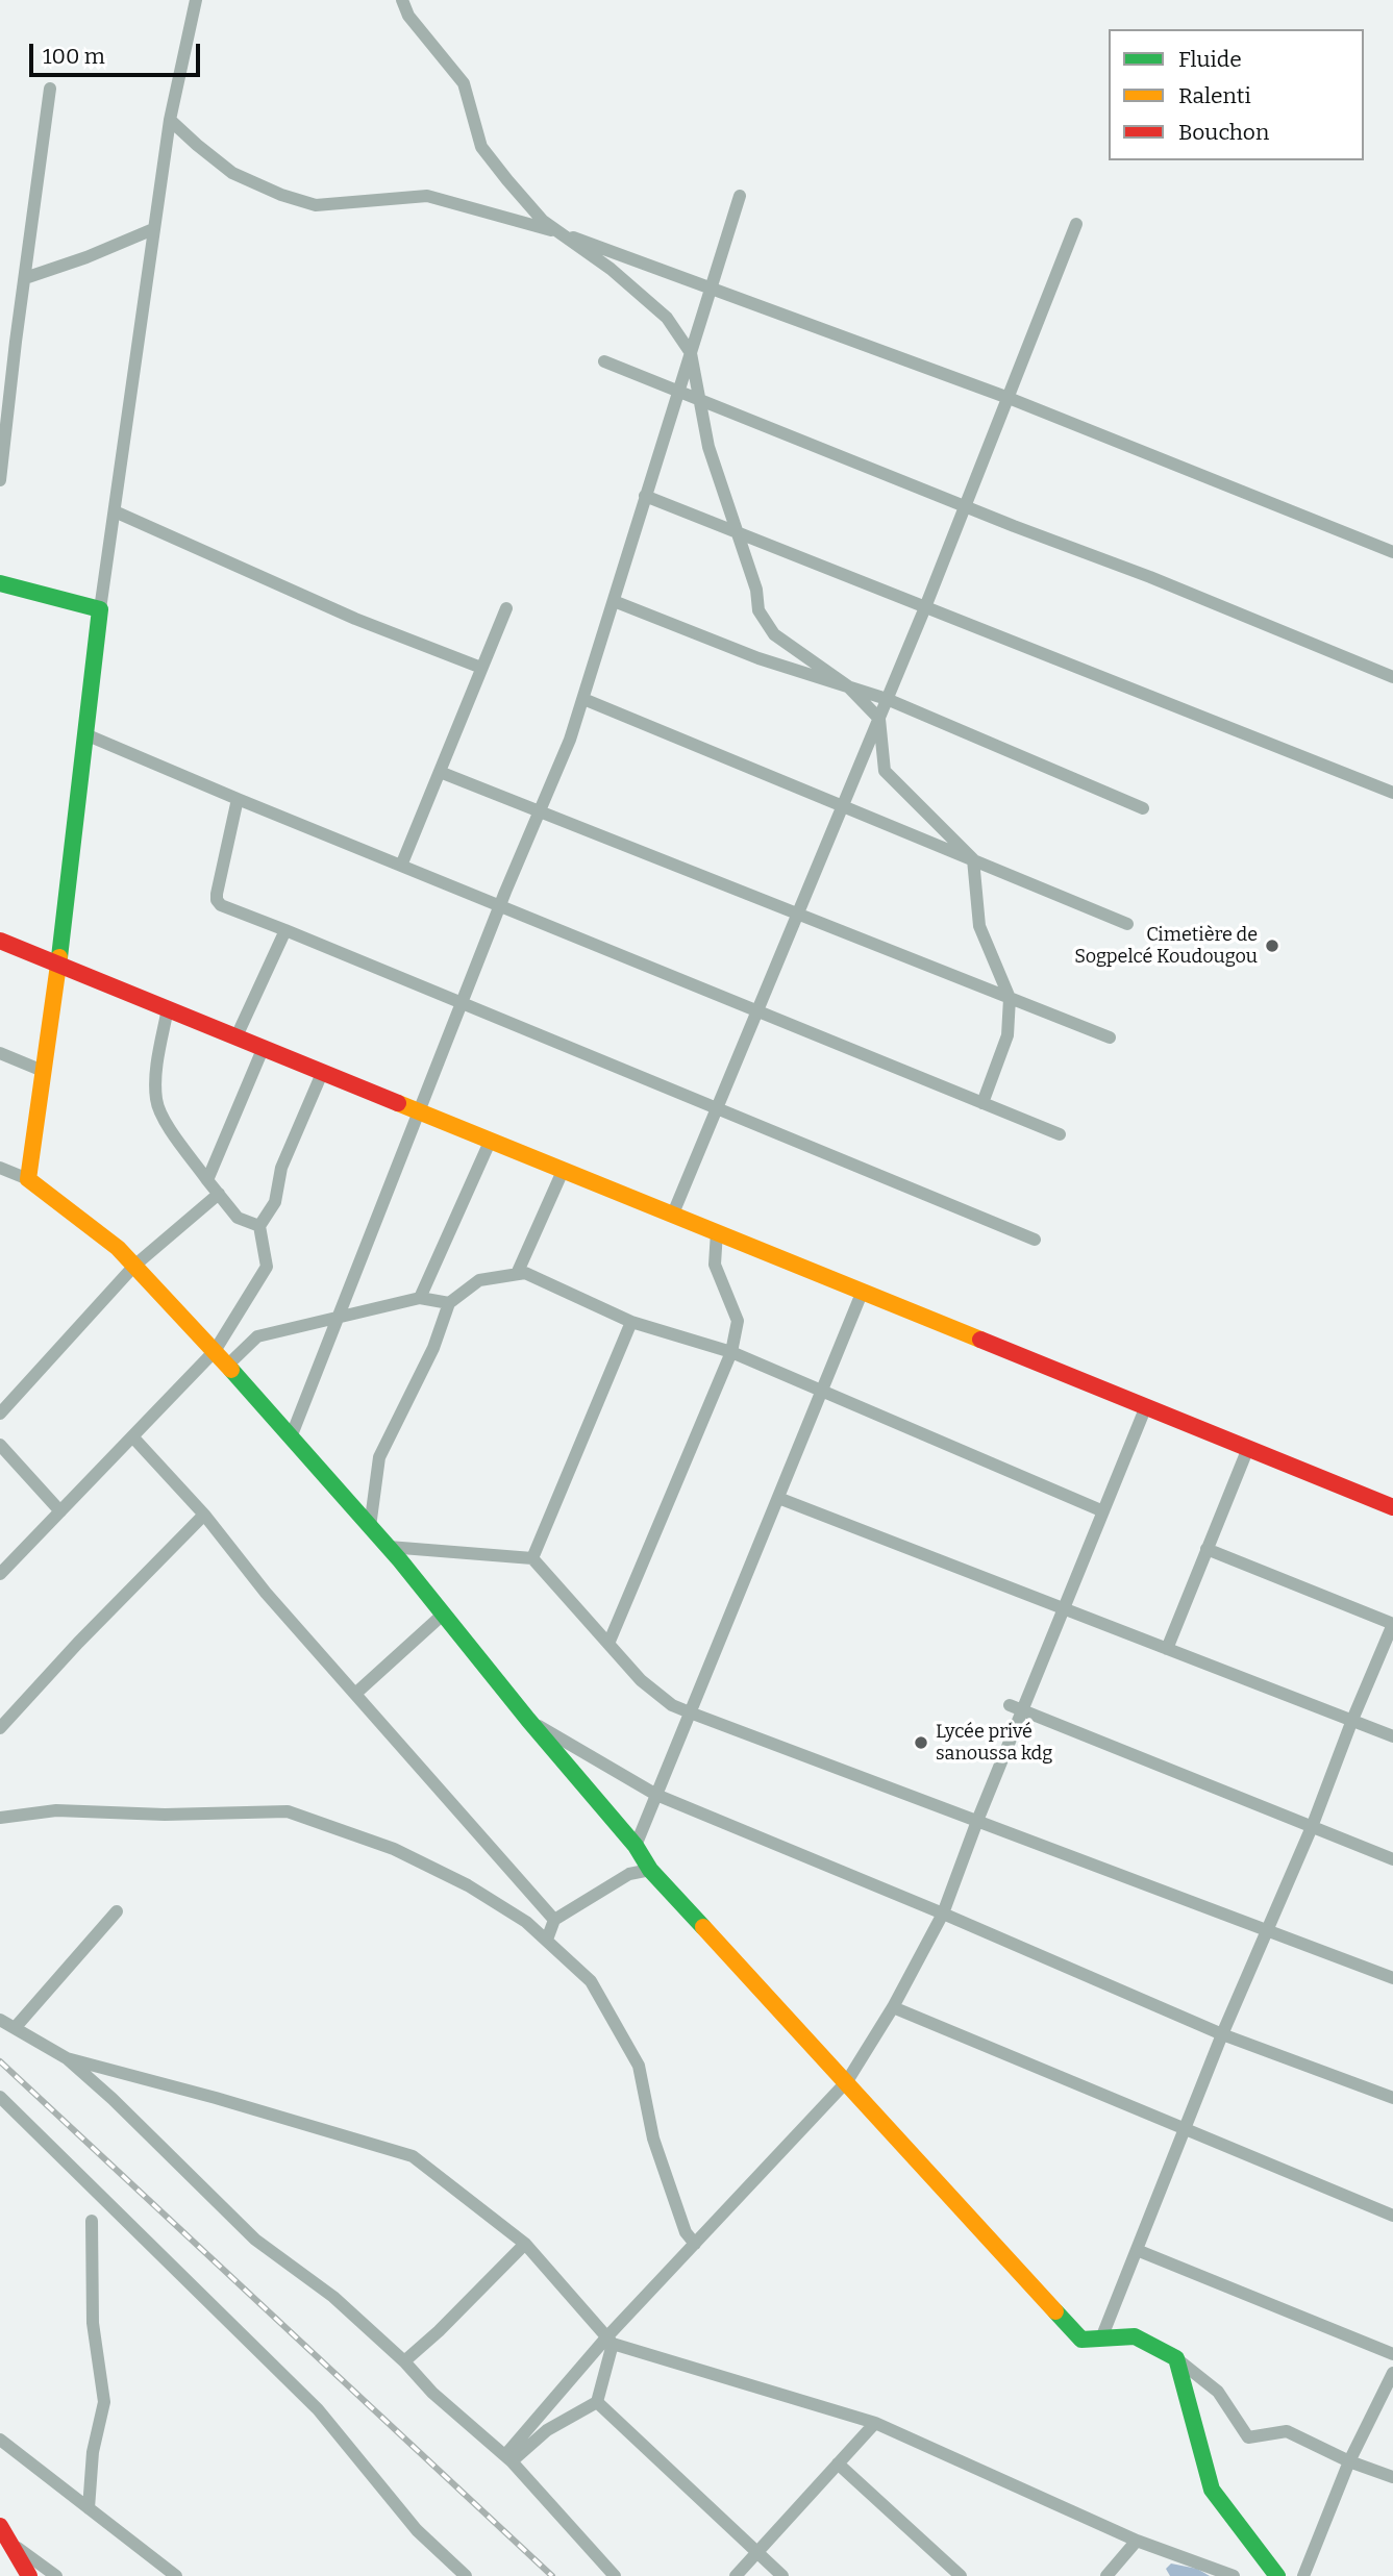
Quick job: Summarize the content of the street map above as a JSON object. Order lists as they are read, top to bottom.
{
  "places": ["Cimetière de Sogpelcé Koudougou", "Lycée privé sanoussa kdg"],
  "legend": ["Fluide", "Ralenti", "Bouchon"],
  "scale_bar": "100 m"
}
